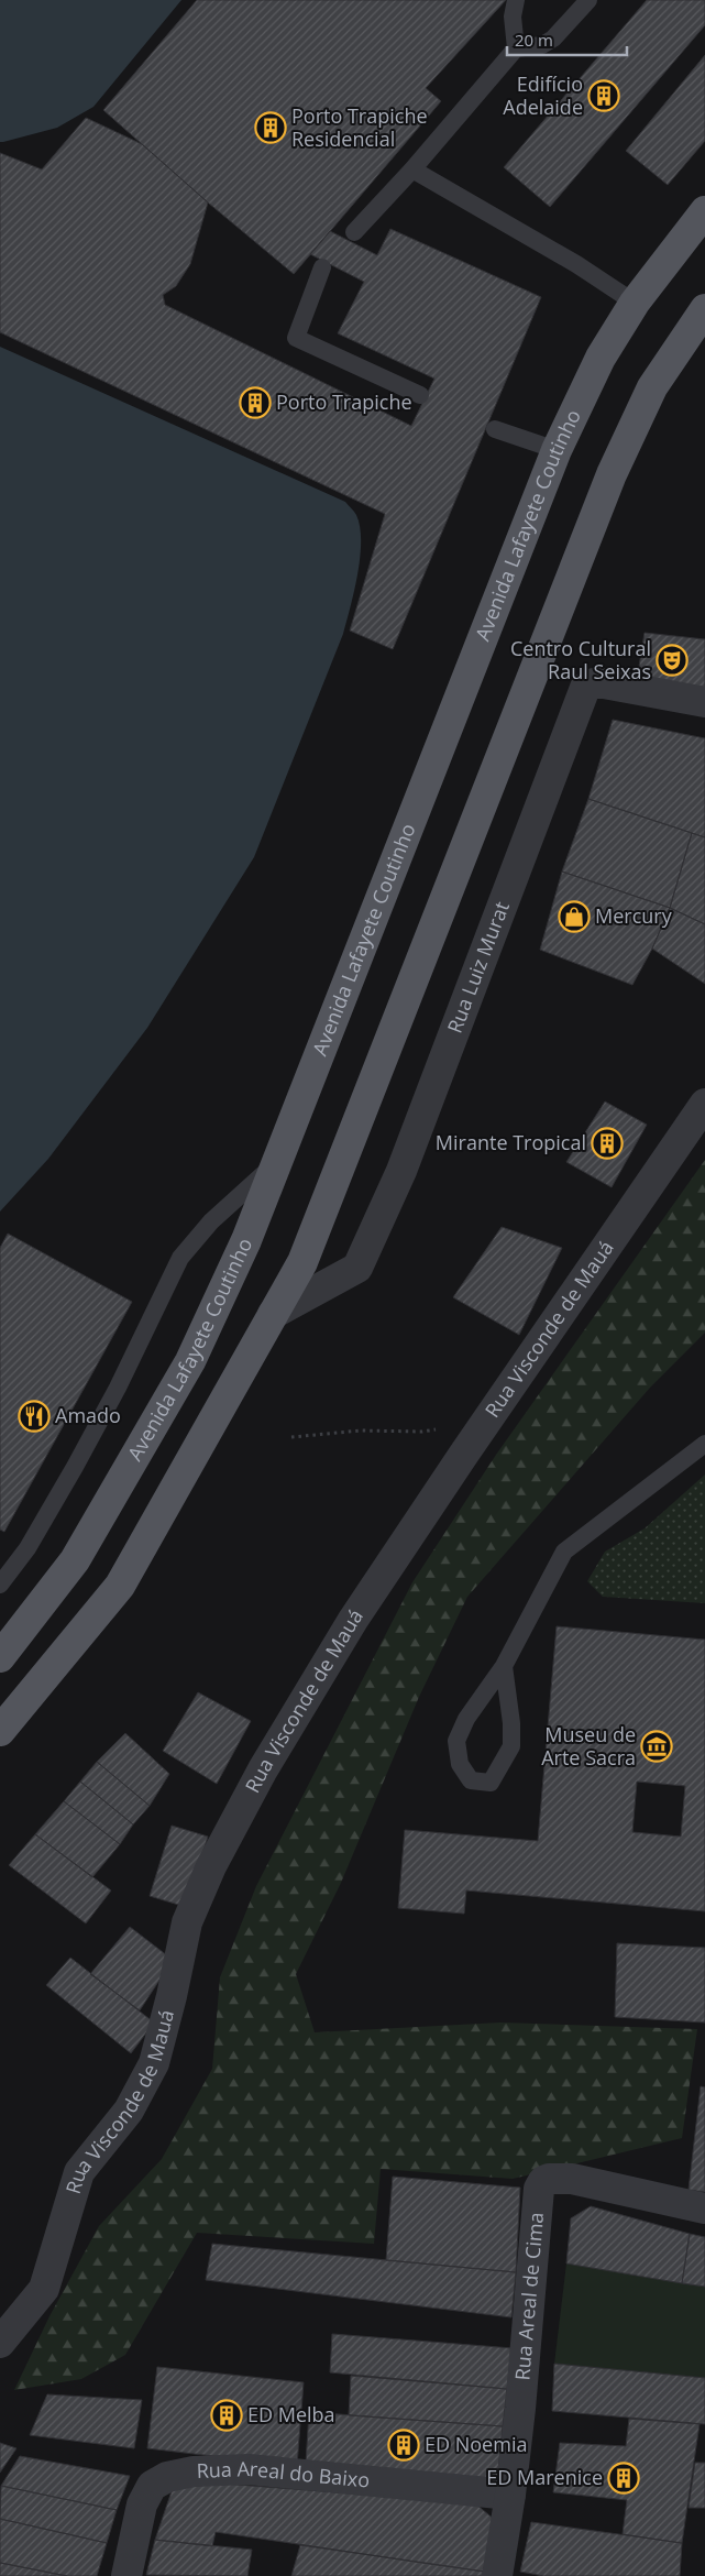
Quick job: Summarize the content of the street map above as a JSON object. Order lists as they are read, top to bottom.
{
  "streets": {
    "main road": ["Avenida Lafayete Coutinho"],
    "street": [
      "Rua Luiz Murat",
      "Rua Visconde de Mauá",
      "Rua Areal de Cima",
      "Rua Areal do Baixo"
    ]
  },
  "crossings": [
    ["Rua Areal de Cima", "Rua Areal do Baixo"]
  ],
  "places": {
    "building": [
      "Edifício Adelaide",
      "Porto Trapiche Residencial",
      "Porto Trapiche",
      "Mirante Tropical",
      "ED Melba",
      "ED Noemia",
      "ED Marenice"
    ],
    "theatre": ["Centro Cultural Raul Seixas"],
    "shop": ["Mercury"],
    "restaurant": ["Amado"],
    "museum": ["Museu de Arte Sacra"]
  },
  "scale_bar": "20 m"
}
